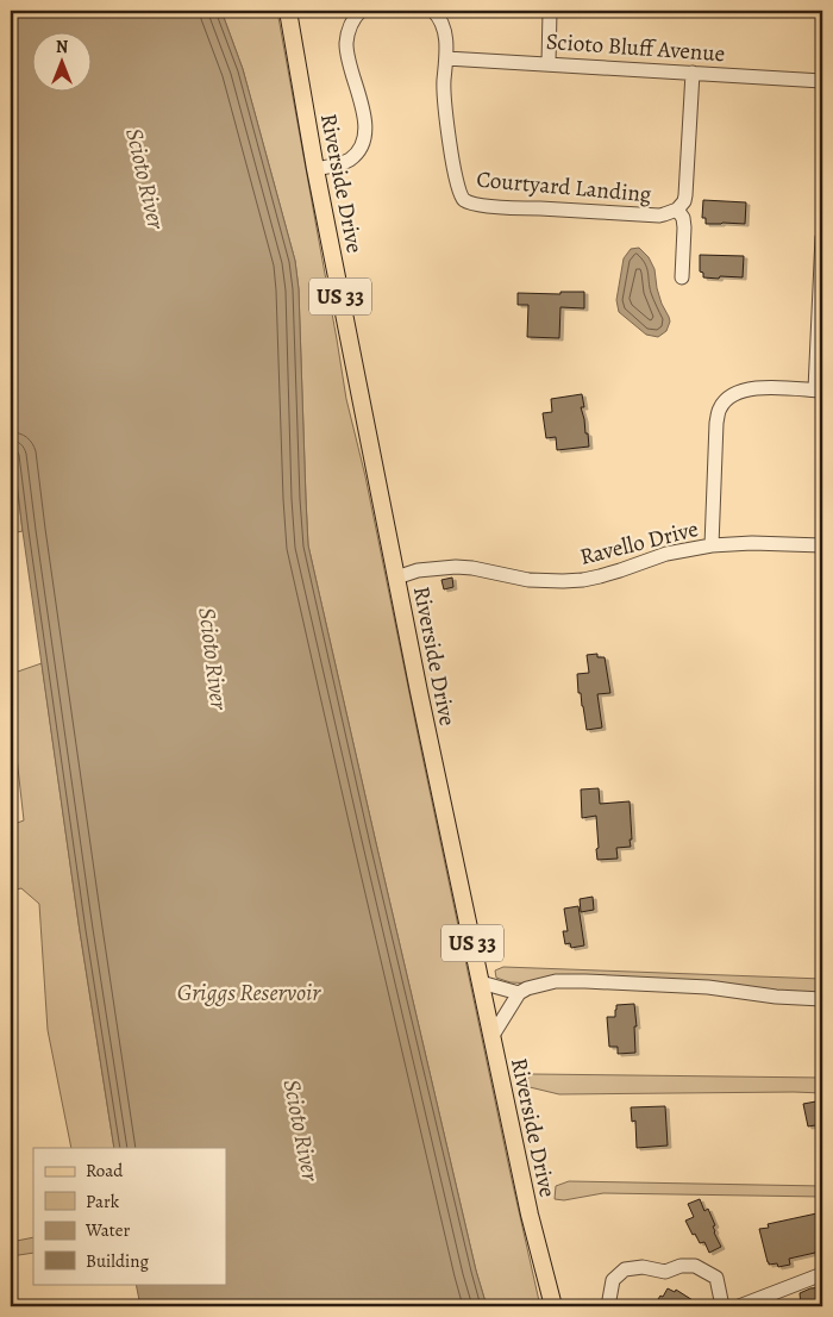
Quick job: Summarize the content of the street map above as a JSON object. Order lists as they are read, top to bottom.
{
  "streets": {
    "main road": ["Riverside Drive", "US 33"],
    "street": ["Scioto Bluff Avenue", "Courtyard Landing", "Ravello Drive"]
  },
  "crossings": [
    ["Scioto Bluff Avenue", "Courtyard Landing"],
    ["Riverside Drive", "Ravello Drive"]
  ],
  "water": ["Scioto River", "Griggs Reservoir"],
  "legend": [
    "Road",
    "Park",
    "Water",
    "Building"
  ],
  "north": "top"
}
